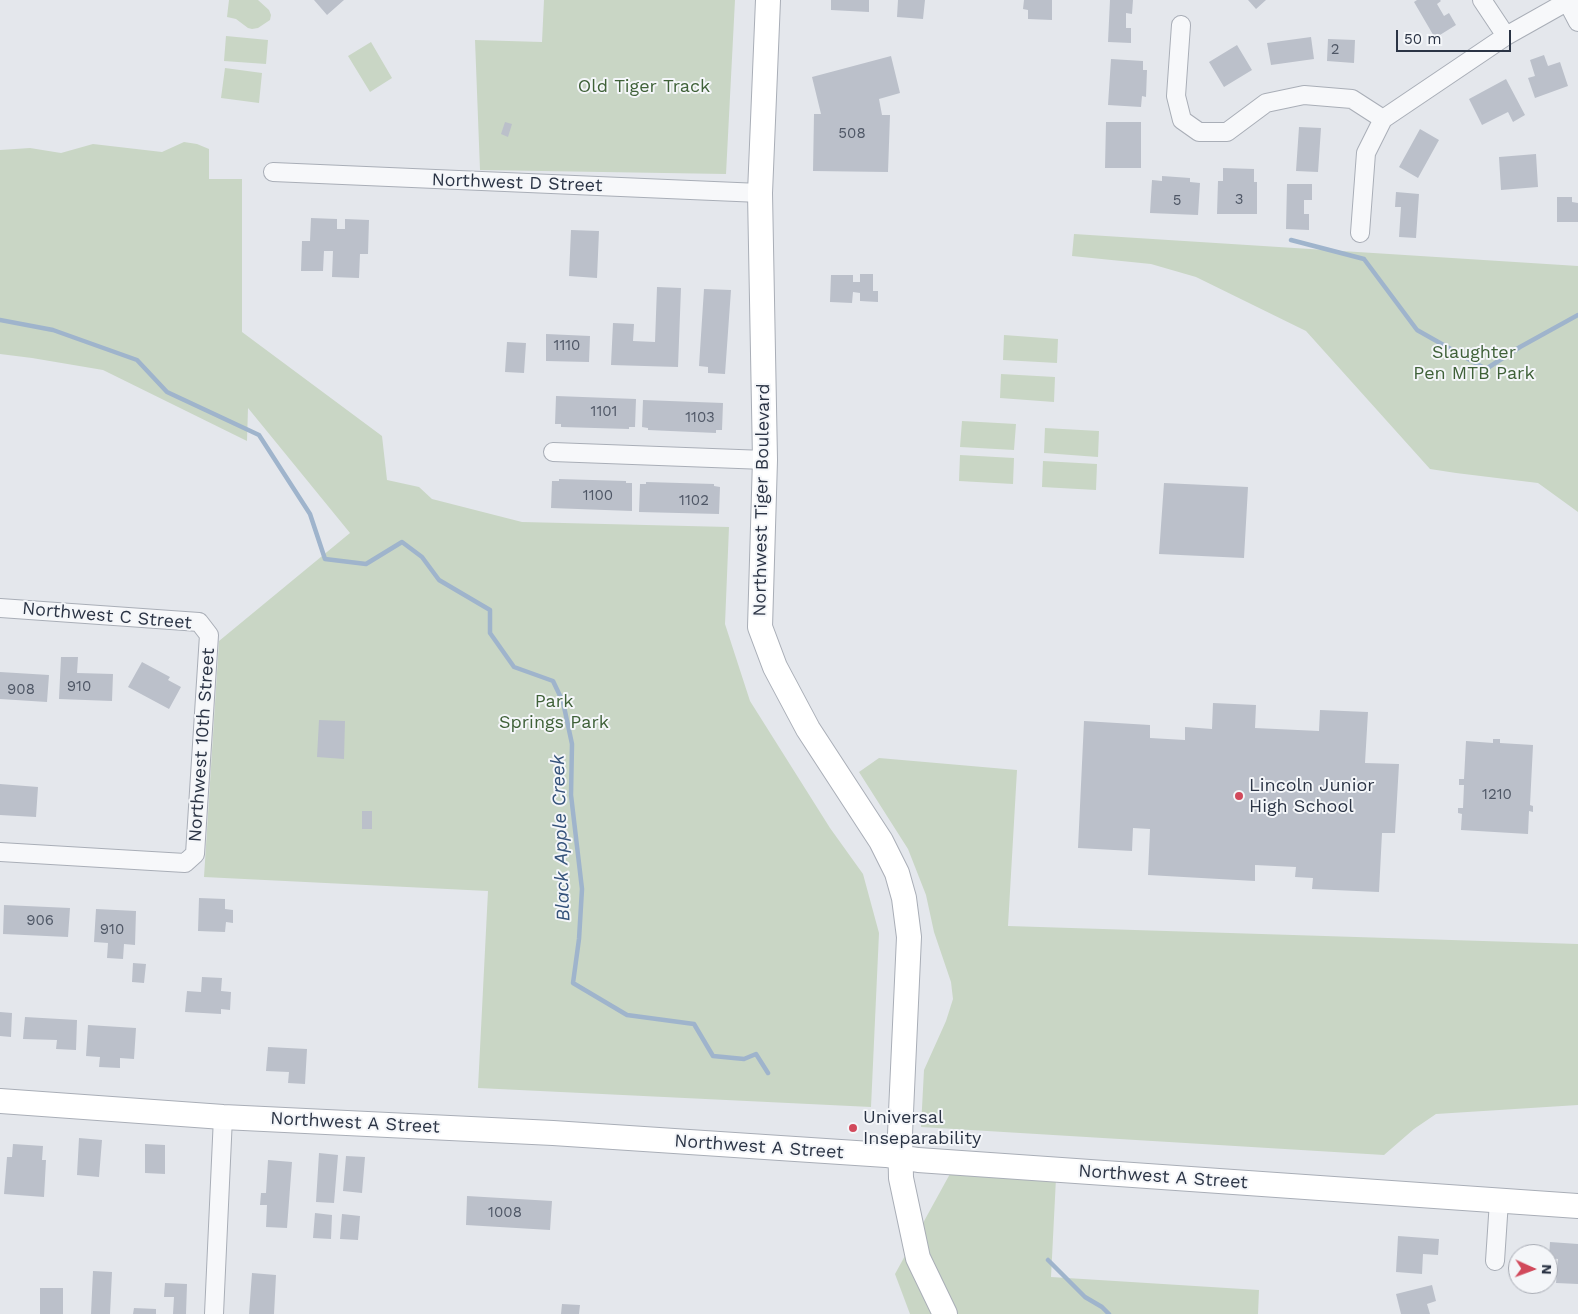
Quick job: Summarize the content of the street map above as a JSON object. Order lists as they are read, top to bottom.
{
  "streets": {
    "street": [
      "Northwest D Street",
      "Northwest Tiger Boulevard",
      "Northwest C Street",
      "Northwest 10th Street",
      "Northwest A Street"
    ]
  },
  "crossings": [
    ["Northwest D Street", "Northwest Tiger Boulevard"],
    ["Northwest Tiger Boulevard", "Northwest A Street"],
    ["Northwest C Street", "Northwest 10th Street"]
  ],
  "water": ["Black Apple Creek"],
  "parks": ["Old Tiger Track", "Slaughter Pen MTB Park", "Park Springs Park"],
  "places": ["Lincoln Junior High School", "Universal Inseparability"],
  "house_numbers": [
    "2",
    "508",
    "3",
    "5",
    "1110",
    "1101",
    "1103",
    "1100",
    "1102",
    "910",
    "908",
    "1210",
    "906",
    "910",
    "1008"
  ],
  "scale_bar": "50 m",
  "north": "right"
}
